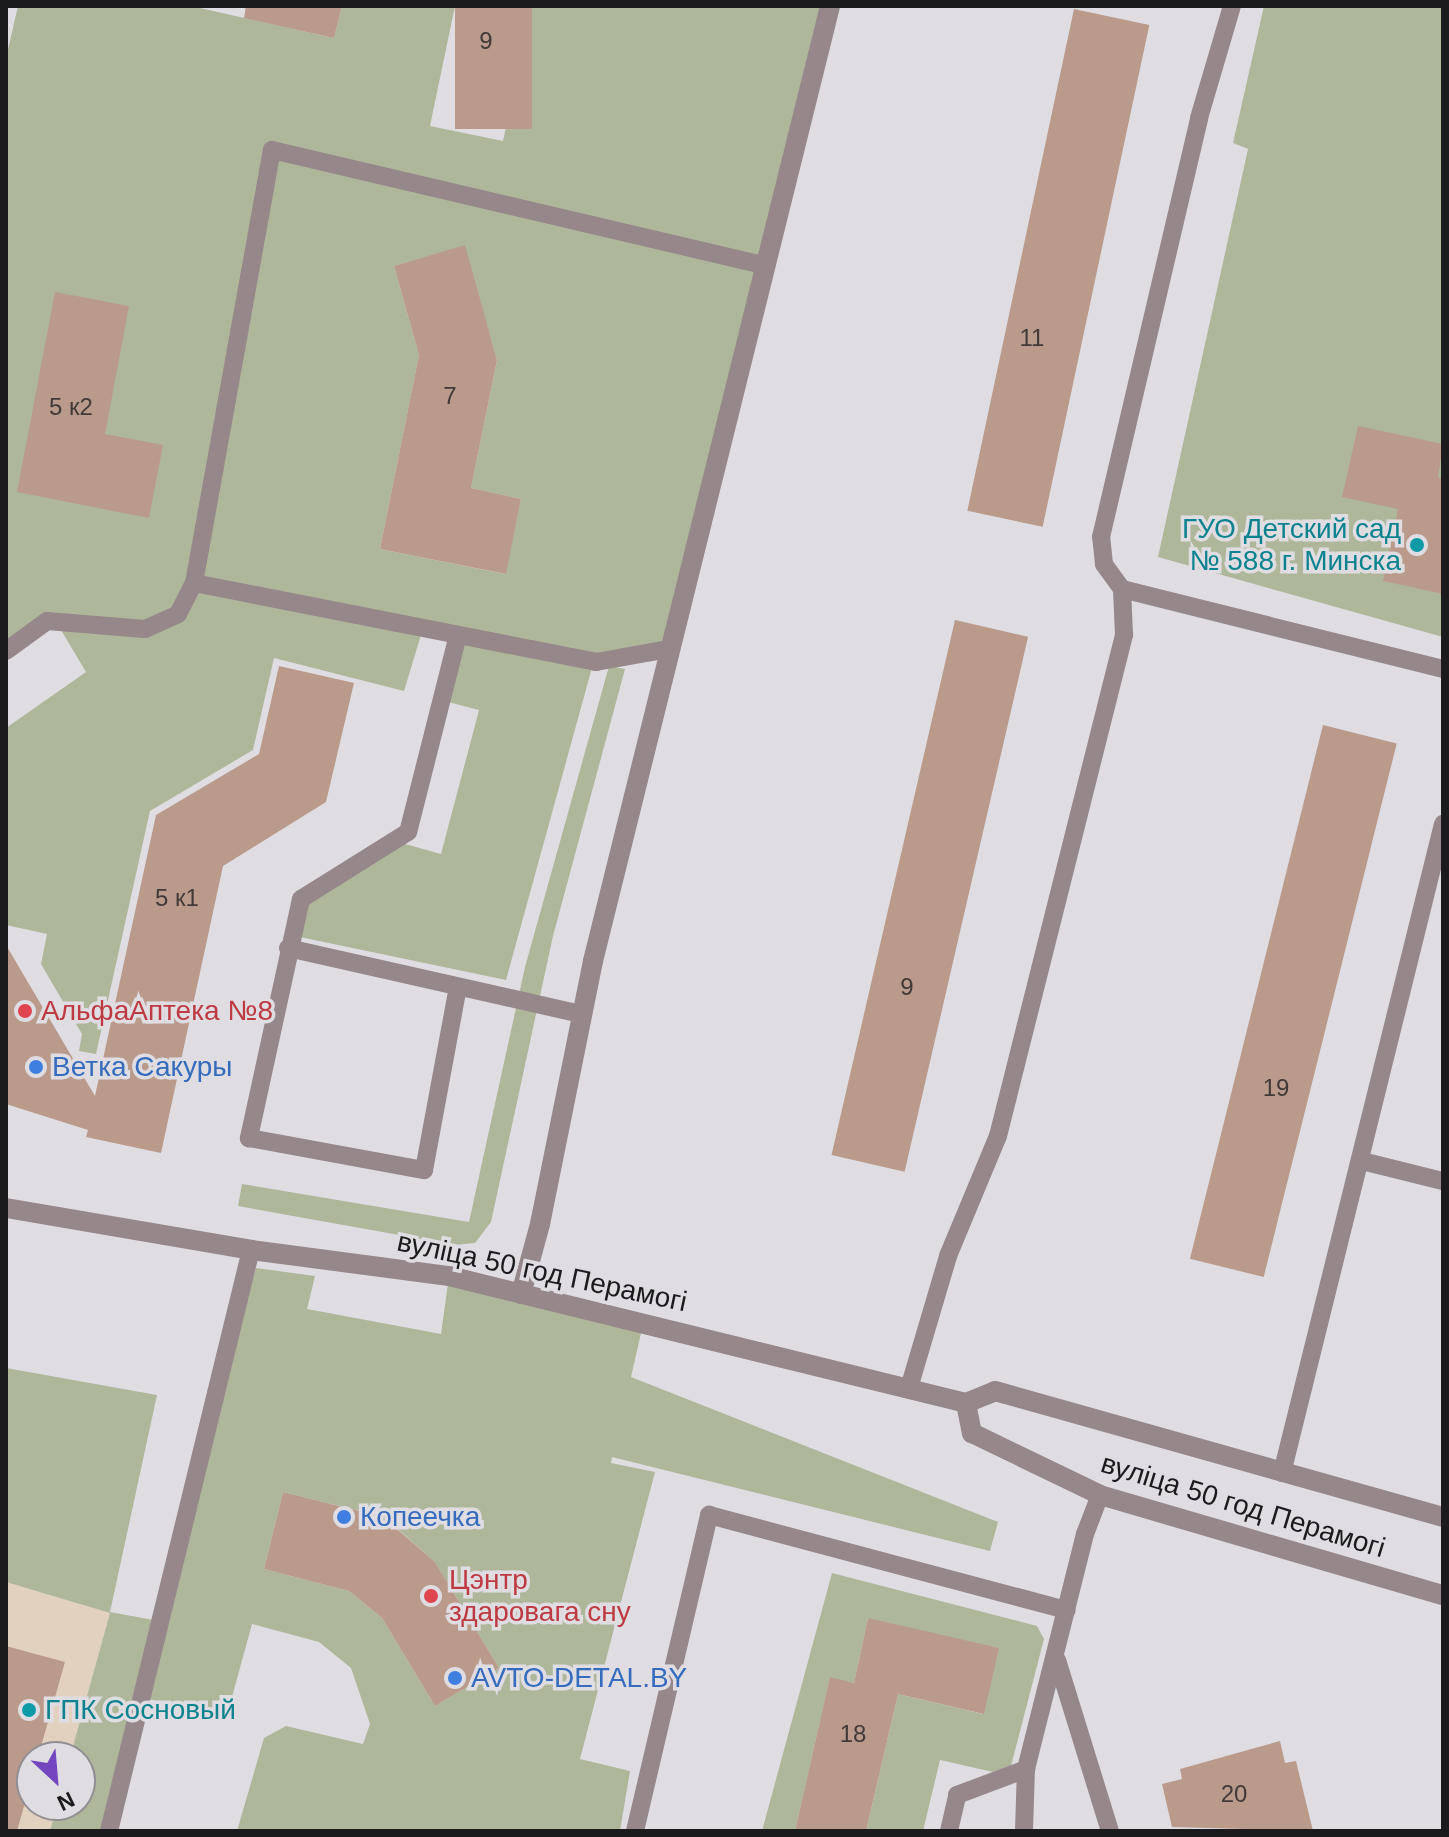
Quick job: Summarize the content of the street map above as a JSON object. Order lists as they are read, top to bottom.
{
  "streets": {
    "street": ["вуліца 50 год Перамогі"]
  },
  "places": [
    "ГУО Детский сад № 588 г. Минска",
    "АльфаАптека №8",
    "Ветка Сакуры",
    "Копеечка",
    "Цэнтр здаровага сну",
    "AVTO-DETAL.BY",
    "ГПК Сосновый"
  ],
  "house_numbers": [
    "9",
    "11",
    "7",
    "5 к2",
    "5 к1",
    "9",
    "19",
    "18",
    "20"
  ],
  "north": "bottom right"
}
